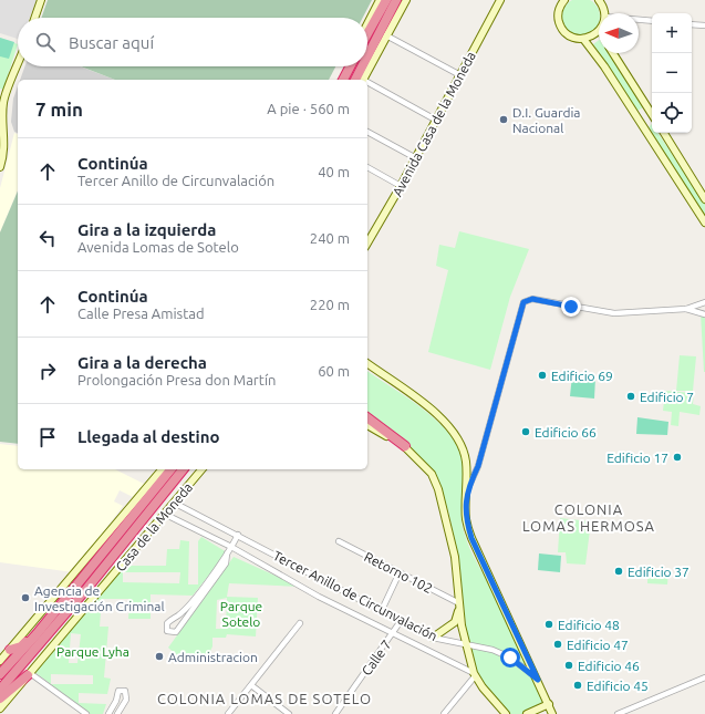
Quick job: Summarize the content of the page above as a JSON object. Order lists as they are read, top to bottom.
{
  "streets": {
    "main road": ["Avenida Casa de la Moneda", "Casa de la Moneda"],
    "street": ["Retorno 102", "Tercer Anillo de Circunvalación", "Calle 7"]
  },
  "crossings": [
    ["Casa de la Moneda", "Tercer Anillo de Circunvalación"],
    ["Tercer Anillo de Circunvalación", "Calle 7"]
  ],
  "districts": ["COLONIA LOMAS HERMOSA", "COLONIA LOMAS DE SOTELO"],
  "parks": ["Parque Sotelo", "Parque Lyha"],
  "places": [
    "D.I. Guardia Nacional",
    "Edificio 69",
    "Edificio 7",
    "Edificio 66",
    "Edificio 17",
    "Edificio 37",
    "Agencia de Investigación Criminal",
    "Edificio 48",
    "Edificio 47",
    "Administracion",
    "Edificio 46",
    "Edificio 45"
  ],
  "north": "left",
  "page": {
    "map_buttons": ["+", "−"],
    "search": "Buscar aquí",
    "heading": ["7 min", "A pie · 560 m"],
    "list": [
      ["Continúa", "Tercer Anillo de Circunvalación", "40 m"],
      ["Gira a la izquierda", "Avenida Lomas de Sotelo", "240 m"],
      ["Continúa", "Calle Presa Amistad", "220 m"],
      ["Gira a la derecha", "Prolongación Presa don Martín", "60 m"],
      "Llegada al destino"
    ]
  }
}
